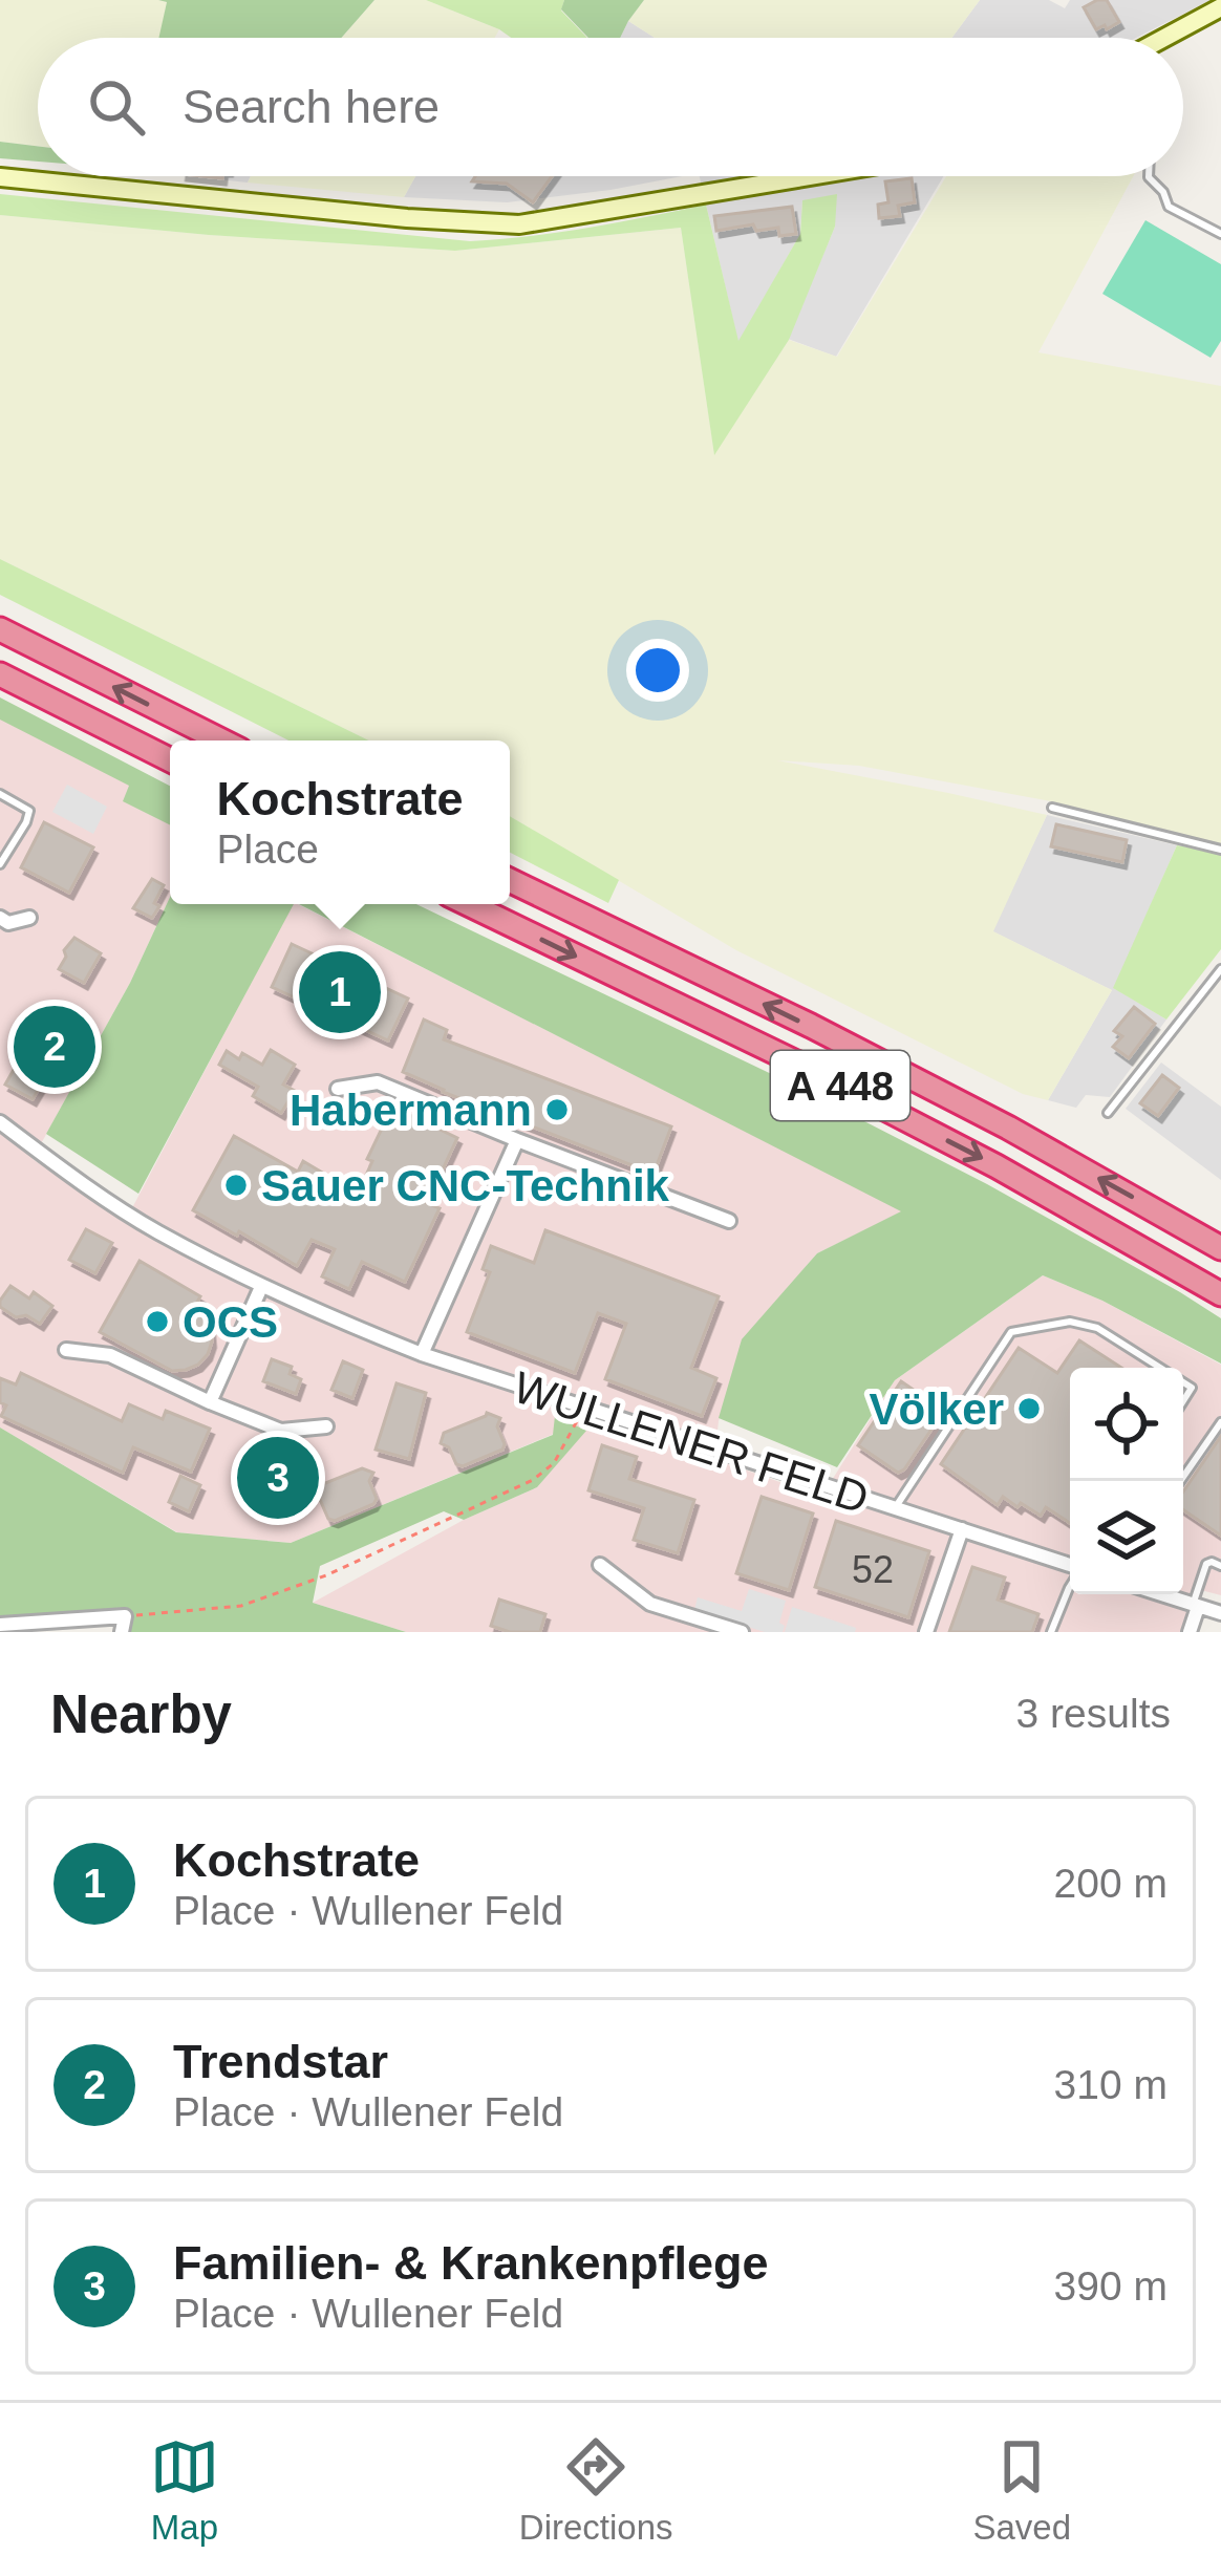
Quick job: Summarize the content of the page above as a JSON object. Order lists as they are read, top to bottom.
{
  "streets": {
    "highway": ["A 448"],
    "street": ["WULLENER FELD"]
  },
  "places": [
    "Habermann",
    "Sauer CNC-Technik",
    "OCS",
    "Völker"
  ],
  "house_numbers": ["52"],
  "page": {
    "search": "Search here",
    "popup": ["Kochstrate", "Place"],
    "pins": ["1", "2", "3"],
    "heading": ["Nearby", "3 results"],
    "list": [
      {
        "mark": "1",
        "name": "Kochstrate",
        "note": "Place · Wullener Feld",
        "value": "200 m"
      },
      {
        "mark": "2",
        "name": "Trendstar",
        "note": "Place · Wullener Feld",
        "value": "310 m"
      },
      {
        "mark": "3",
        "name": "Familien- & Krankenpflege",
        "note": "Place · Wullener Feld",
        "value": "390 m"
      }
    ],
    "nav": ["Map", "Directions", "Saved"]
  }
}
